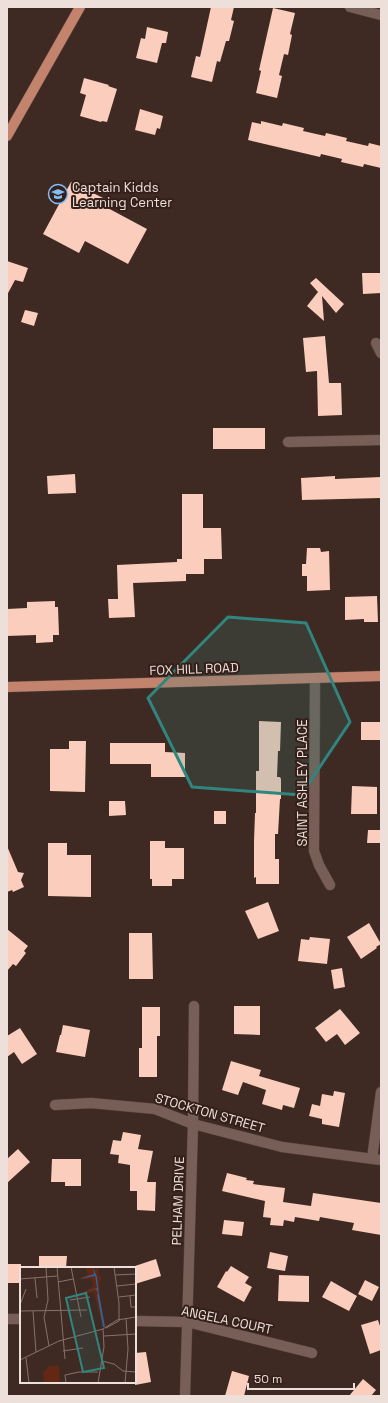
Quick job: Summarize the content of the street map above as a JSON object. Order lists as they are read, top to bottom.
{
  "streets": {
    "main road": ["FOX HILL ROAD"],
    "street": [
      "SAINT ASHLEY PLACE",
      "STOCKTON STREET",
      "PELHAM DRIVE",
      "ANGELA COURT"
    ]
  },
  "crossings": [
    ["FOX HILL ROAD", "SAINT ASHLEY PLACE"],
    ["STOCKTON STREET", "PELHAM DRIVE"],
    ["PELHAM DRIVE", "ANGELA COURT"]
  ],
  "places": {
    "school or university": ["Captain Kidds Learning Center"]
  },
  "scale_bar": "50 m"
}
